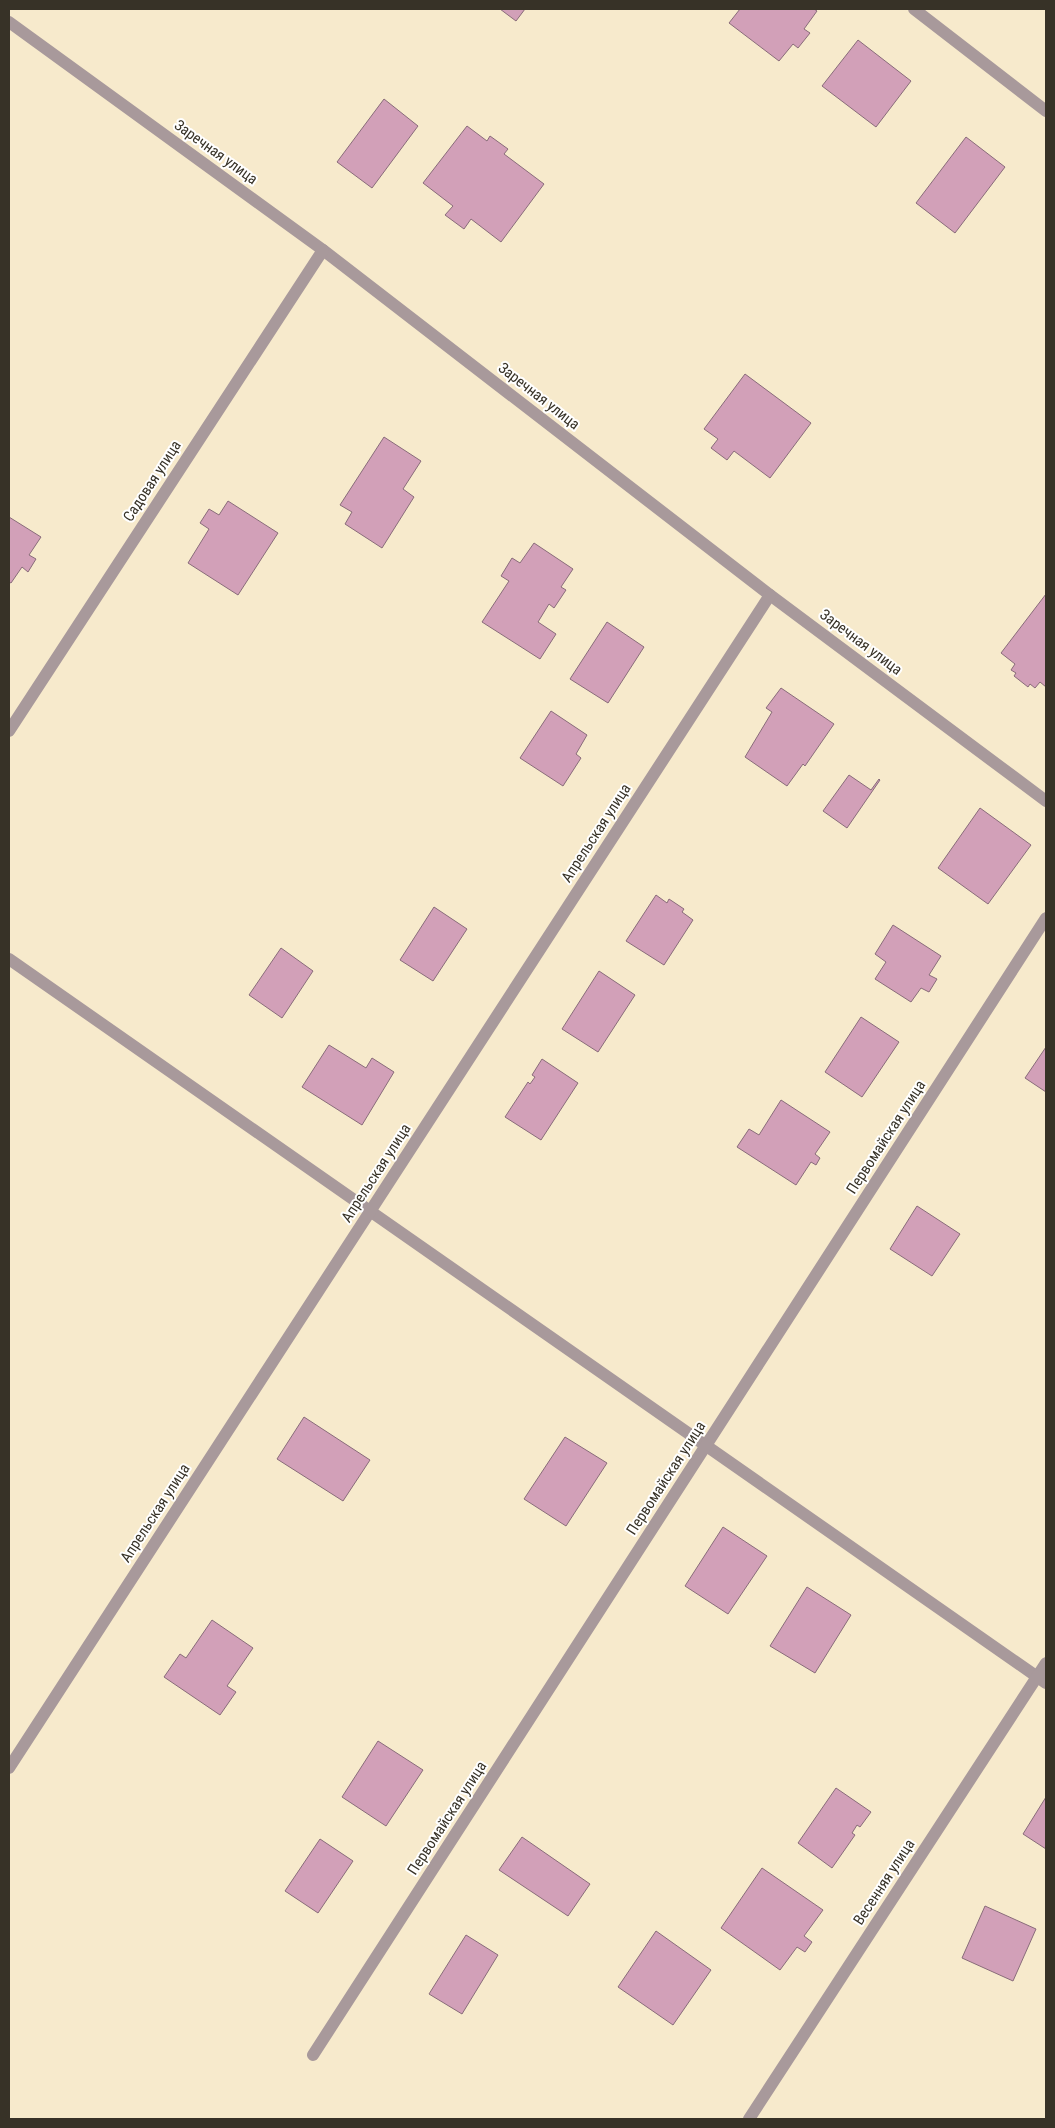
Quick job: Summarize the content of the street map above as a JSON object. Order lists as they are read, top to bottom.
{
  "streets": {
    "street": [
      "Заречная улица",
      "Садовая улица",
      "Апрельская улица",
      "Первомайская улица",
      "Весенняя улица"
    ]
  },
  "crossings": [
    ["Заречная улица", "Садовая улица"],
    ["Заречная улица", "Апрельская улица"]
  ]
}
